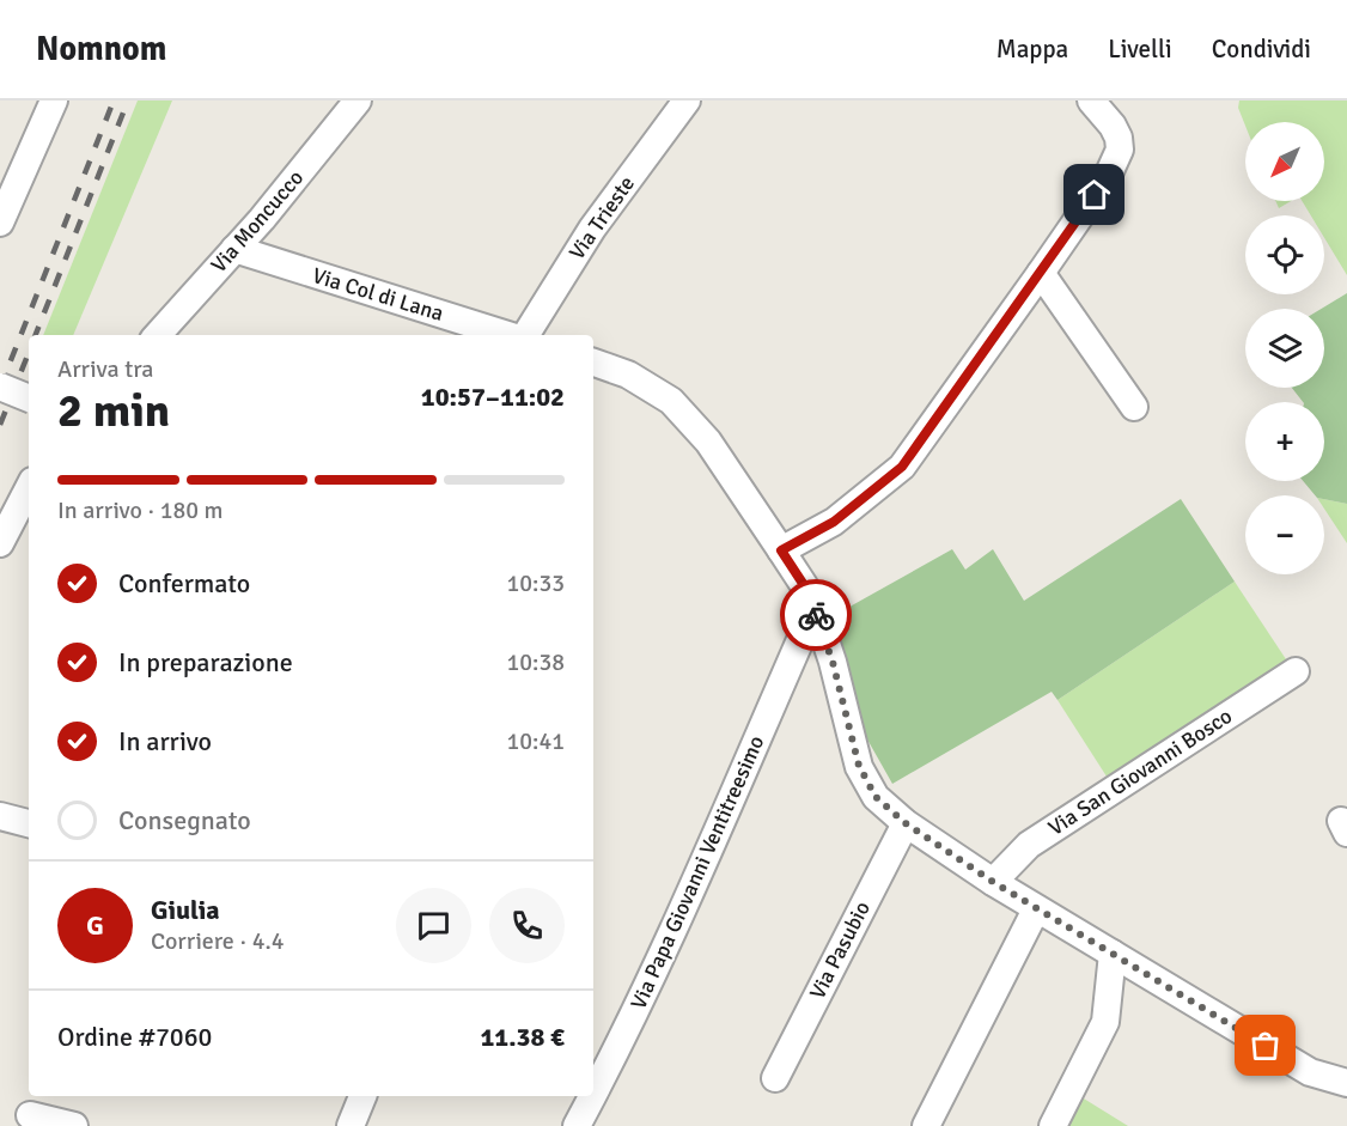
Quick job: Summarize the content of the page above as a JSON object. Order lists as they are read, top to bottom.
{
  "streets": {
    "street": [
      "Via Trieste",
      "Via Moncucco",
      "Via Col di Lana",
      "Via San Giovanni Bosco",
      "Via Papa Giovanni Ventitreesimo",
      "Via Pasubio"
    ]
  },
  "crossings": [
    ["Via Moncucco", "Via Col di Lana"]
  ],
  "north": "bottom left",
  "page": {
    "header": "Nomnom",
    "nav": ["Mappa", "Livelli", "Condividi"],
    "map_buttons": ["+", "−"],
    "heading": ["2 min", "Arriva tra", "10:57–11:02"],
    "panel": [
      "Giulia",
      "Corriere · 4.4",
      "Ordine #7060",
      "11.38 €"
    ],
    "bar": "In arrivo · 180 m",
    "list": [
      ["Confermato", "10:33"],
      ["In preparazione", "10:38"],
      ["In arrivo", "10:41"],
      "Consegnato"
    ],
    "round": "G"
  }
}
